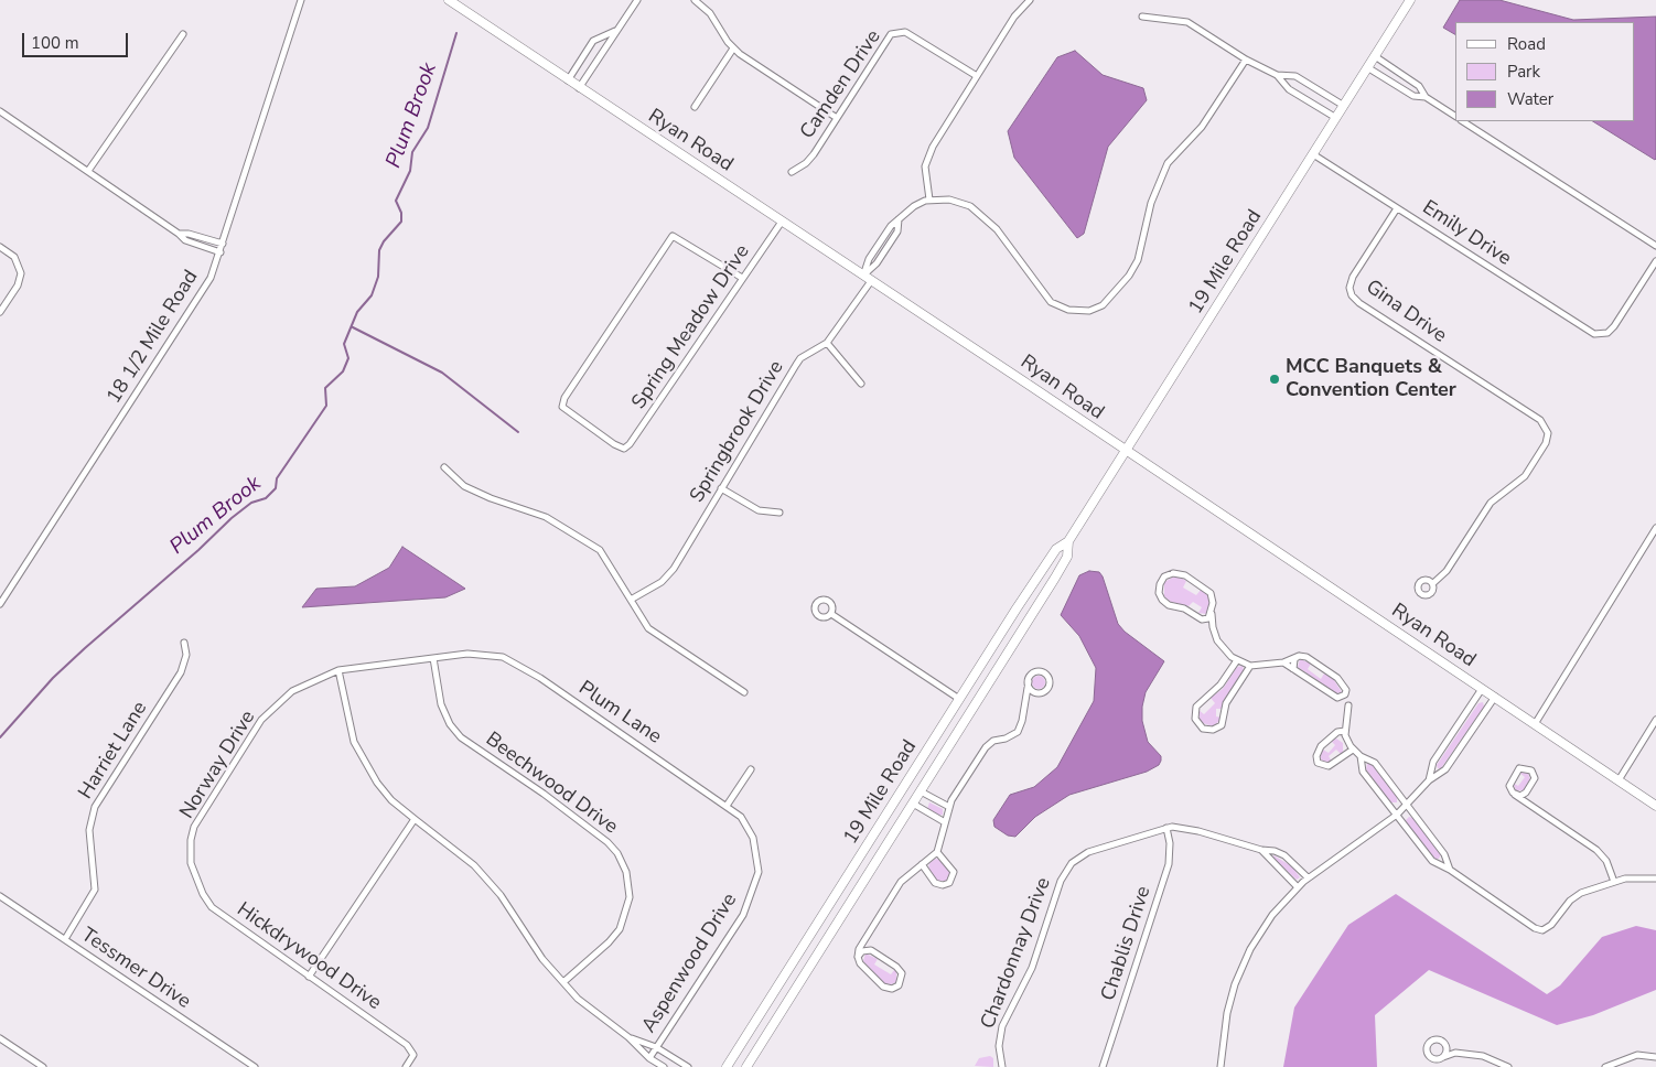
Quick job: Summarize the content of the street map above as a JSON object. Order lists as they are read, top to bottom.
{
  "streets": {
    "main road": ["Ryan Road", "19 Mile Road"],
    "street": [
      "Camden Drive",
      "Emily Drive",
      "Gina Drive",
      "Spring Meadow Drive",
      "18 1/2 Mile Road",
      "Springbrook Drive",
      "Plum Lane",
      "Harriet Lane",
      "Norway Drive",
      "Beechwood Drive",
      "Chablis Drive",
      "Chardonnay Drive",
      "Hickdrywood Drive",
      "Aspenwood Drive",
      "Tessmer Drive"
    ]
  },
  "crossings": [
    ["Ryan Road", "19 Mile Road"],
    ["Ryan Road", "Spring Meadow Drive"],
    ["Ryan Road", "Springbrook Drive"],
    ["Emily Drive", "19 Mile Road"],
    ["Emily Drive", "Gina Drive"],
    ["Plum Lane", "Norway Drive"],
    ["Plum Lane", "Beechwood Drive"],
    ["Plum Lane", "Aspenwood Drive"],
    ["Harriet Lane", "Tessmer Drive"],
    ["Norway Drive", "Beechwood Drive"],
    ["Norway Drive", "Hickdrywood Drive"],
    ["Chablis Drive", "Chardonnay Drive"]
  ],
  "water": ["Plum Brook"],
  "places": ["MCC Banquets & Convention Center"],
  "legend": ["Road", "Park", "Water"],
  "scale_bar": "100 m"
}
